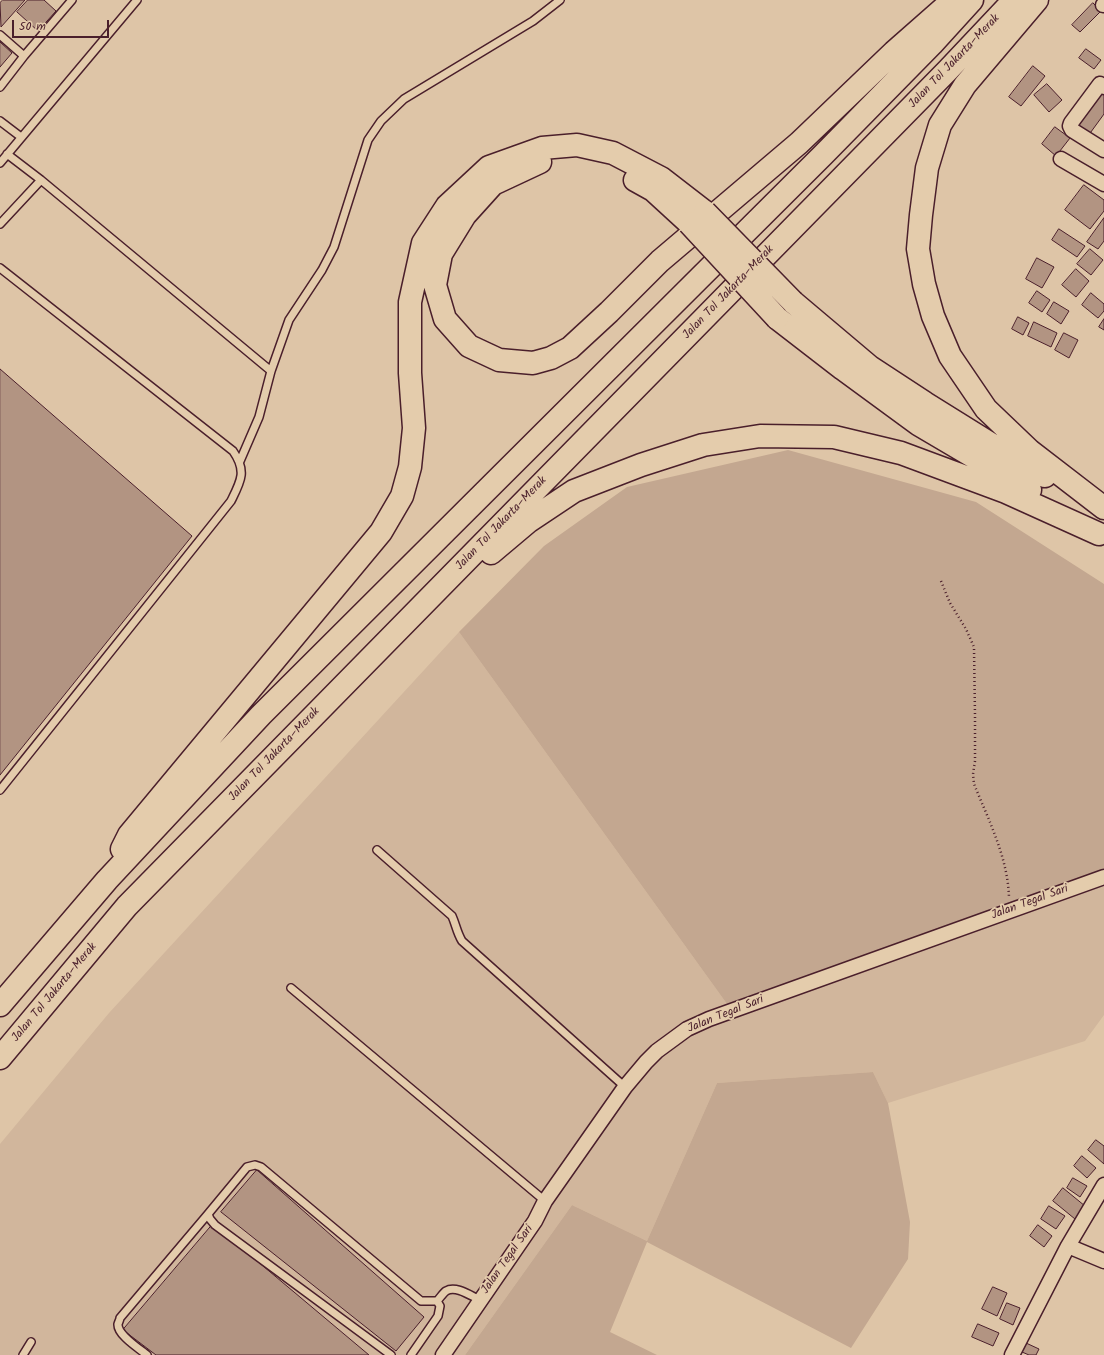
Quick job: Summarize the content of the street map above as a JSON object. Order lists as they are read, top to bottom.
{
  "streets": {
    "highway": ["Jalan Tol Jakarta–Merak"],
    "street": ["Jalan Tegal Sari"]
  },
  "scale_bar": "50 m"
}
